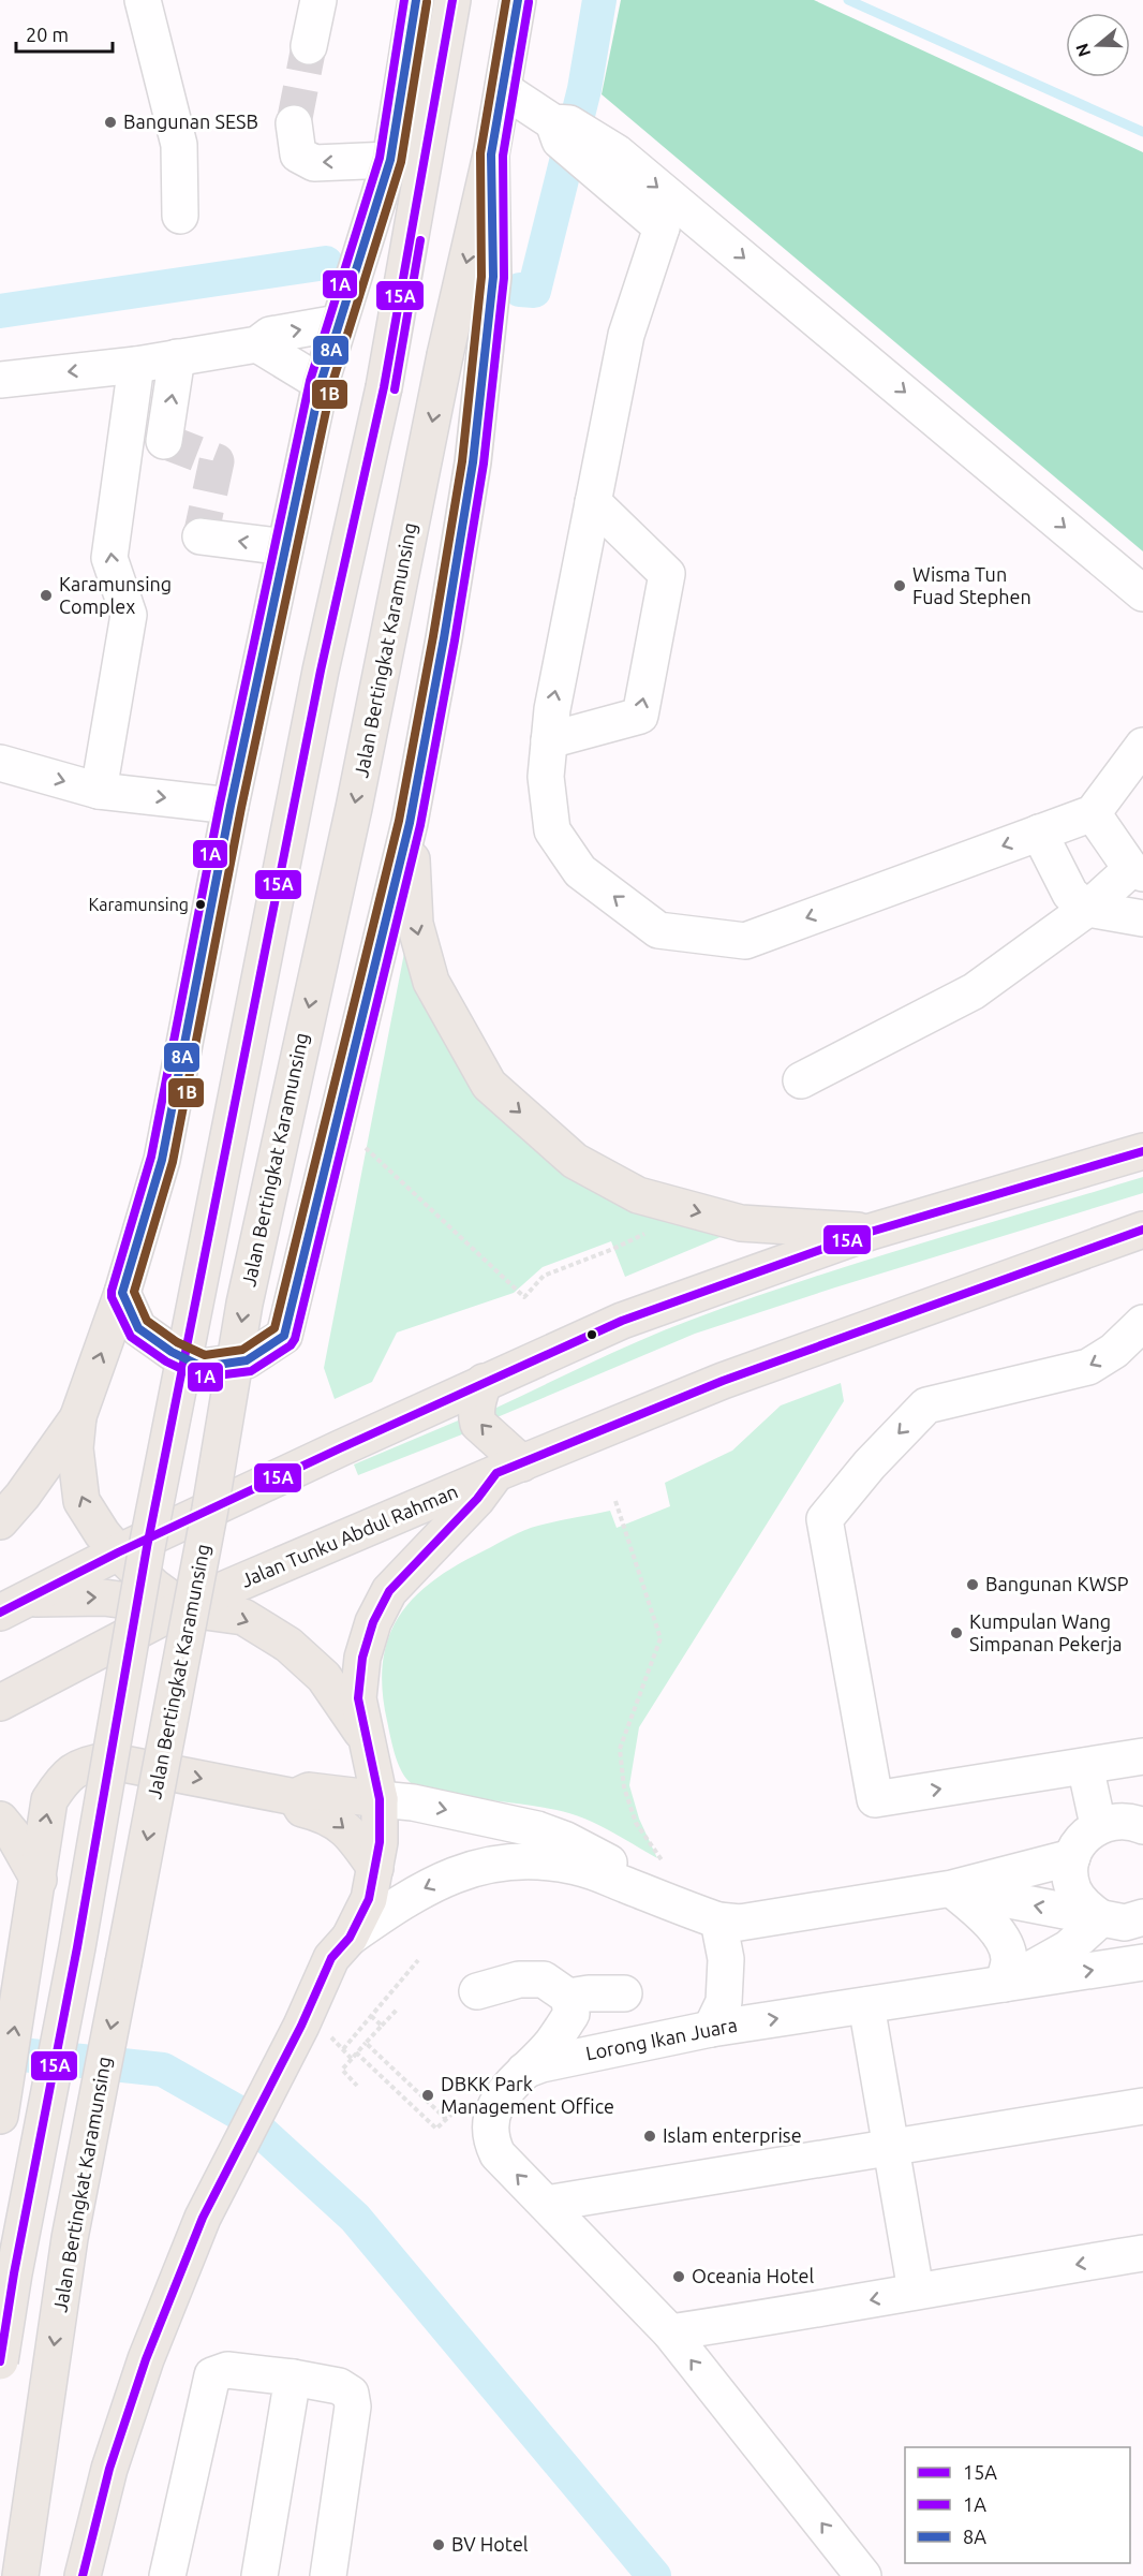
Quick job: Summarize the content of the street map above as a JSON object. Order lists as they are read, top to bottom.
{
  "streets": {
    "main road": ["Jalan Bertingkat Karamunsing", "Jalan Tunku Abdul Rahman"],
    "street": ["Lorong Ikan Juara"]
  },
  "places": [
    "Bangunan SESB",
    "Wisma Tun Fuad Stephen",
    "Karamunsing Complex",
    "Karamunsing",
    "Bangunan KWSP",
    "Kumpulan Wang Simpanan Pekerja",
    "DBKK Park Management Office",
    "Islam enterprise",
    "Oceania Hotel",
    "BV Hotel"
  ],
  "lines": [
    "transit line 15A",
    "transit line 1A",
    "transit line 8A",
    "transit line 1B"
  ],
  "legend": ["15A", "1A", "8A"],
  "scale_bar": "20 m",
  "north": "left"
}
